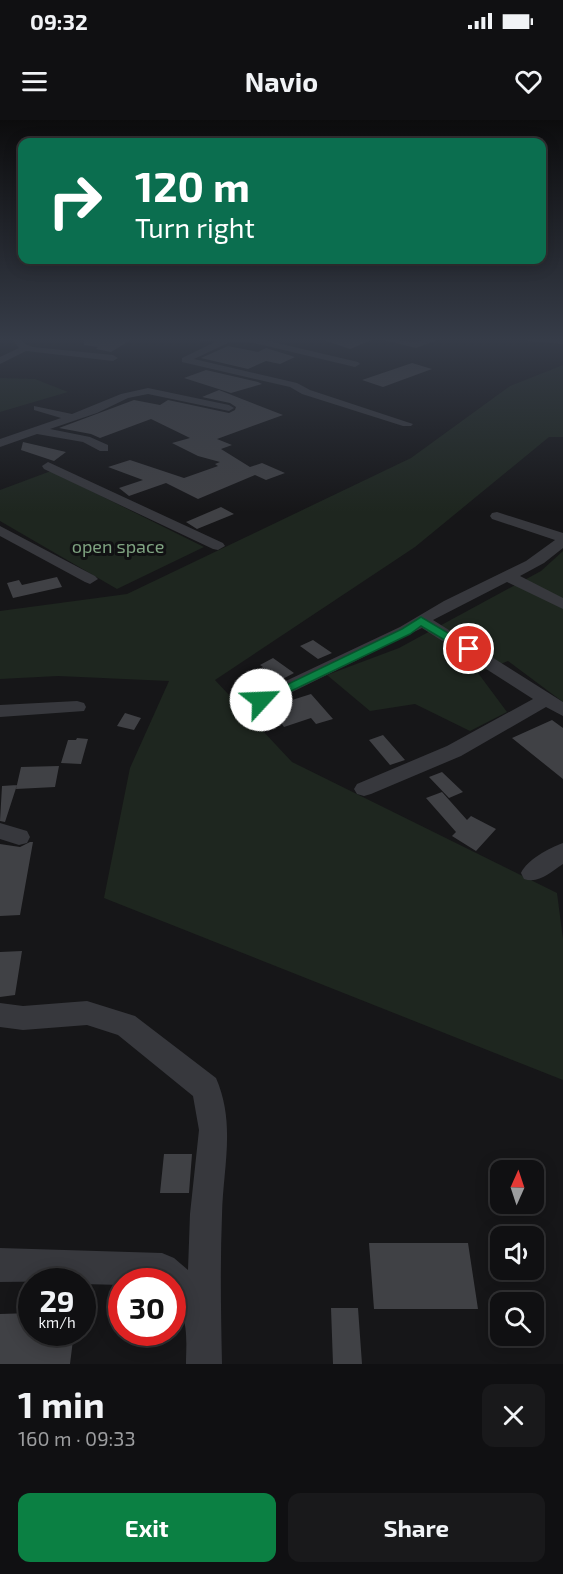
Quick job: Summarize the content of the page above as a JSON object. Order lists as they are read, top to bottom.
{
  "parks": ["open space"],
  "north": "top",
  "page": {
    "status": "09:32",
    "header": "Navio",
    "turn": ["120 m", "Turn right"],
    "speed": "29 km/h",
    "limit": "30",
    "heading": ["1 min", "160 m · 09:33"],
    "buttons": ["Exit", "Share"]
  }
}
